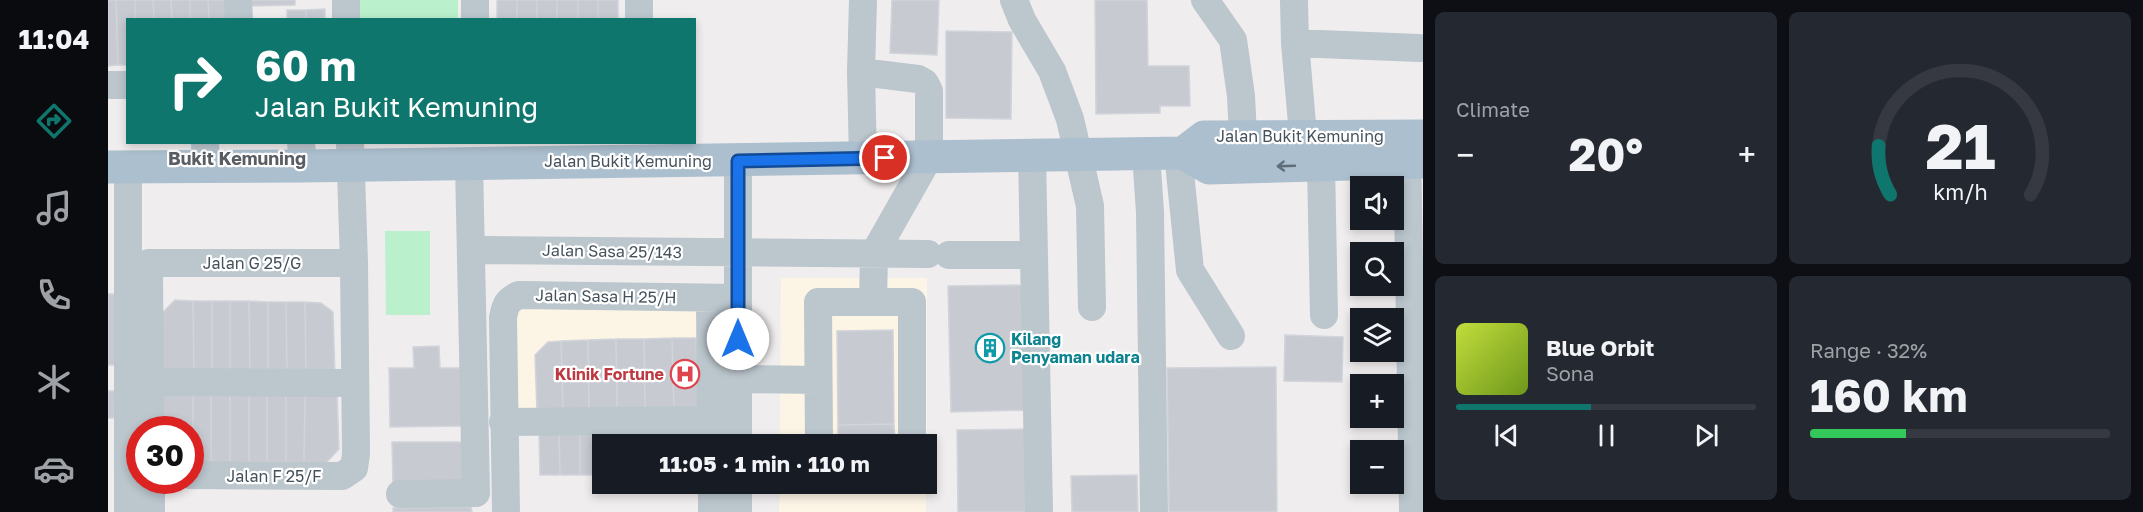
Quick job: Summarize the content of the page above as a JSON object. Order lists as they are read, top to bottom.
{
  "streets": {
    "main road": ["Jalan Bukit Kemuning"],
    "street": [
      "Jalan Sasa 25/143",
      "Jalan G 25/G",
      "Jalan Sasa H 25/H",
      "Jalan F 25/F"
    ]
  },
  "districts": ["Bukit Kemuning"],
  "places": {
    "building": ["Kilang Penyaman udara"],
    "hospital": ["Klinik Fortune"]
  },
  "page": {
    "tabs": "11:04",
    "tile": [
      "Climate",
      ["Range · 32%", "160 km"]
    ],
    "turn": ["60 m", "Jalan Bukit Kemuning"],
    "heat": ["−", "20°", "+"],
    "map_buttons": ["+", "−"],
    "song": ["Blue Orbit", "Sona"],
    "limit": "30",
    "trip": "11:05 · 1 min · 110 m",
    "gauge": ["21", "km/h"]
  }
}
